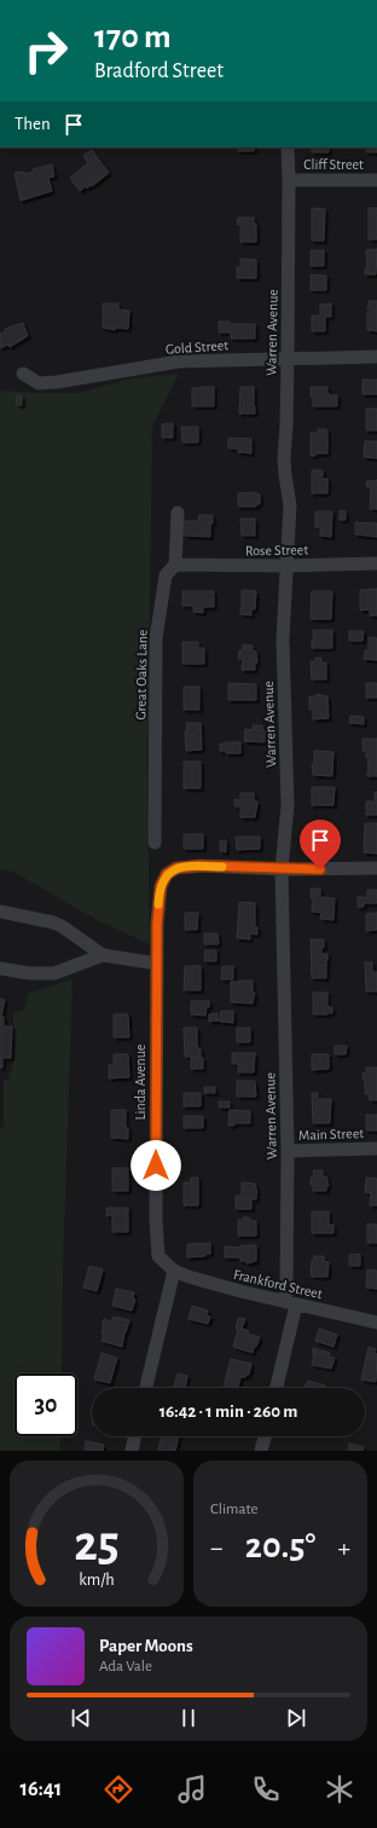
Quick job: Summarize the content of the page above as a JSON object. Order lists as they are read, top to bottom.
{
  "streets": {
    "street": [
      "Cliff Street",
      "Warren Avenue",
      "Gold Street",
      "Rose Street",
      "Great Oaks Lane",
      "Linda Avenue",
      "Main Street",
      "Frankford Street"
    ]
  },
  "crossings": [
    ["Cliff Street", "Warren Avenue"],
    ["Warren Avenue", "Gold Street"],
    ["Warren Avenue", "Rose Street"],
    ["Warren Avenue", "Linda Avenue"],
    ["Warren Avenue", "Main Street"],
    ["Warren Avenue", "Frankford Street"],
    ["Rose Street", "Great Oaks Lane"],
    ["Linda Avenue", "Frankford Street"]
  ],
  "page": {
    "turn": ["170 m", "Bradford Street"],
    "then": "Then",
    "limit": "30",
    "trip": "16:42 · 1 min · 260 m",
    "tile": "Climate",
    "heat": ["−", "20.5°", "+"],
    "song": ["Paper Moons", "Ada Vale"],
    "tabs": "16:41",
    "gauge": ["25", "km/h"]
  }
}
